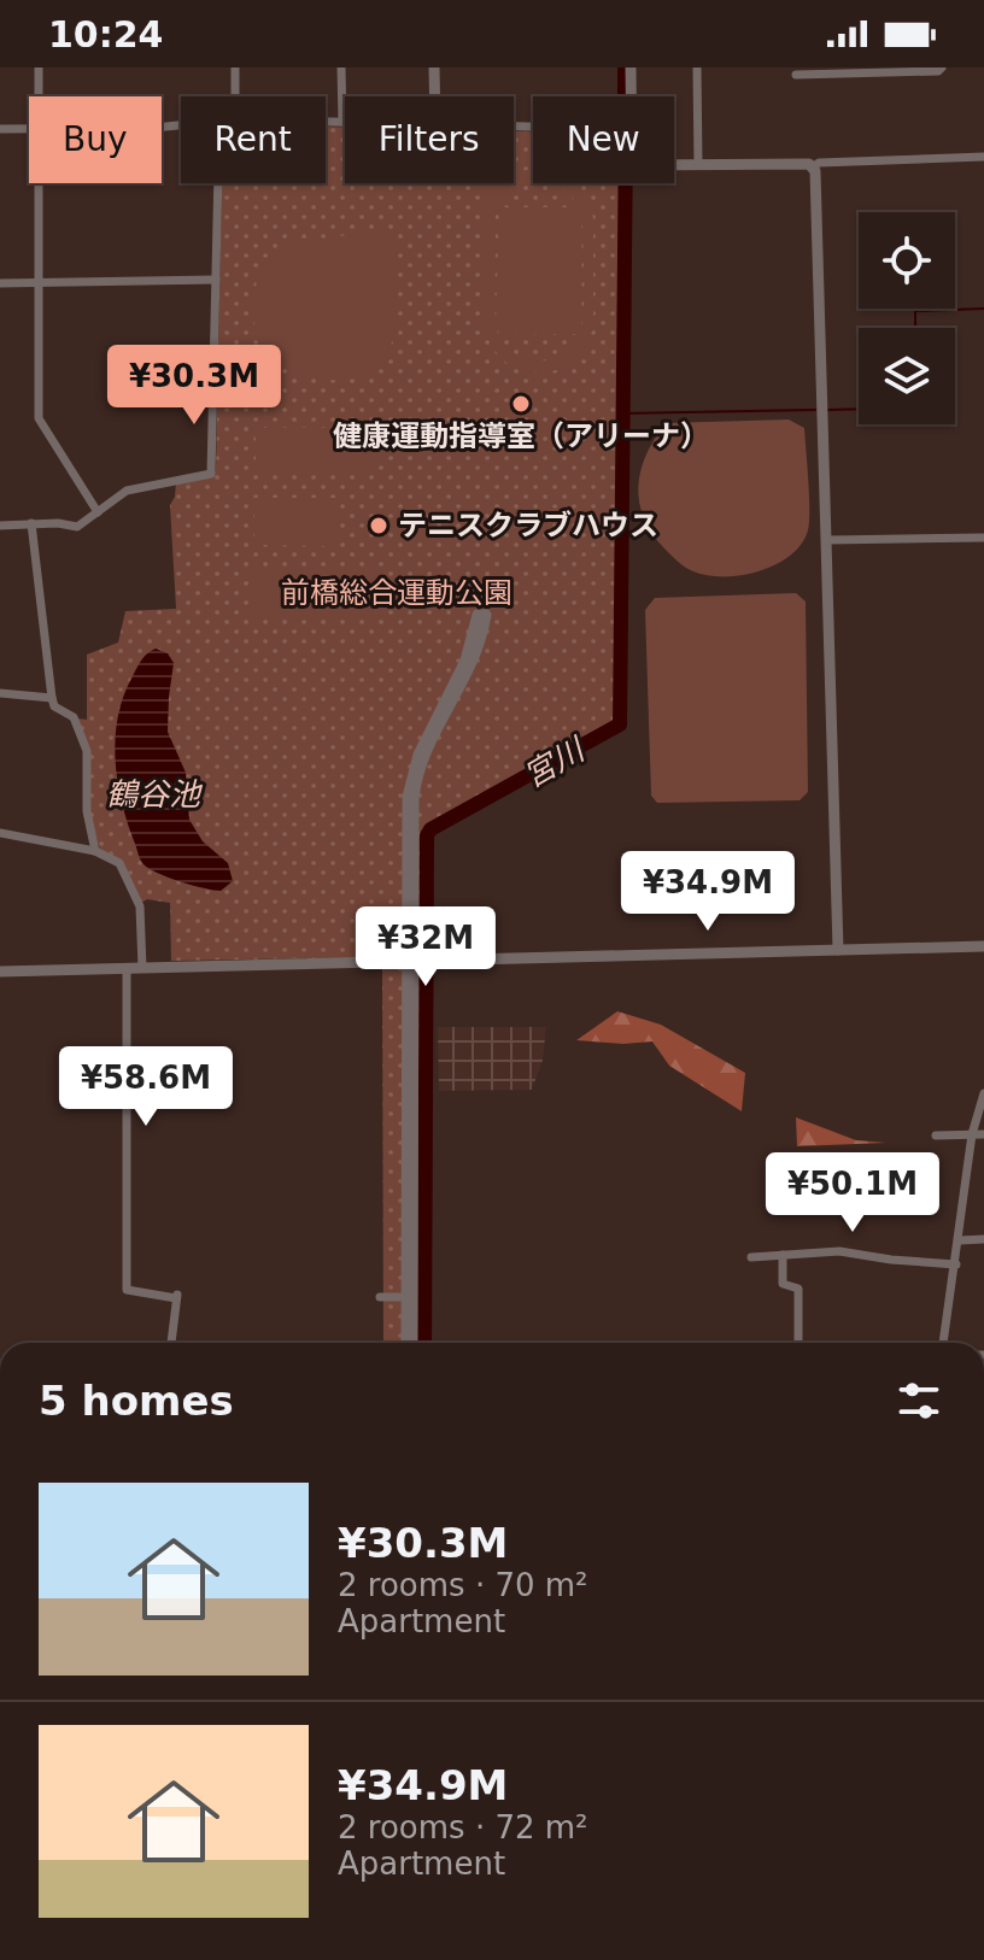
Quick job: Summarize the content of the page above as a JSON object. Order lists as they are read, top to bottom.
{
  "water": ["宮川", "鶴谷池"],
  "parks": ["前橋総合運動公園"],
  "places": ["健康運動指導室（アリーナ）", "テニスクラブハウス"],
  "page": {
    "status": "10:24",
    "chip": [
      "Buy",
      "Rent",
      "Filters",
      "New"
    ],
    "price": [
      "¥30.3M",
      "¥34.9M",
      "¥32M",
      "¥58.6M",
      "¥50.1M"
    ],
    "heading": "5 homes",
    "list": [
      {
        "name": "¥30.3M",
        "note": "2 rooms · 70 m² · Apartment"
      },
      {
        "name": "¥34.9M",
        "note": "2 rooms · 72 m² · Apartment"
      }
    ]
  }
}
